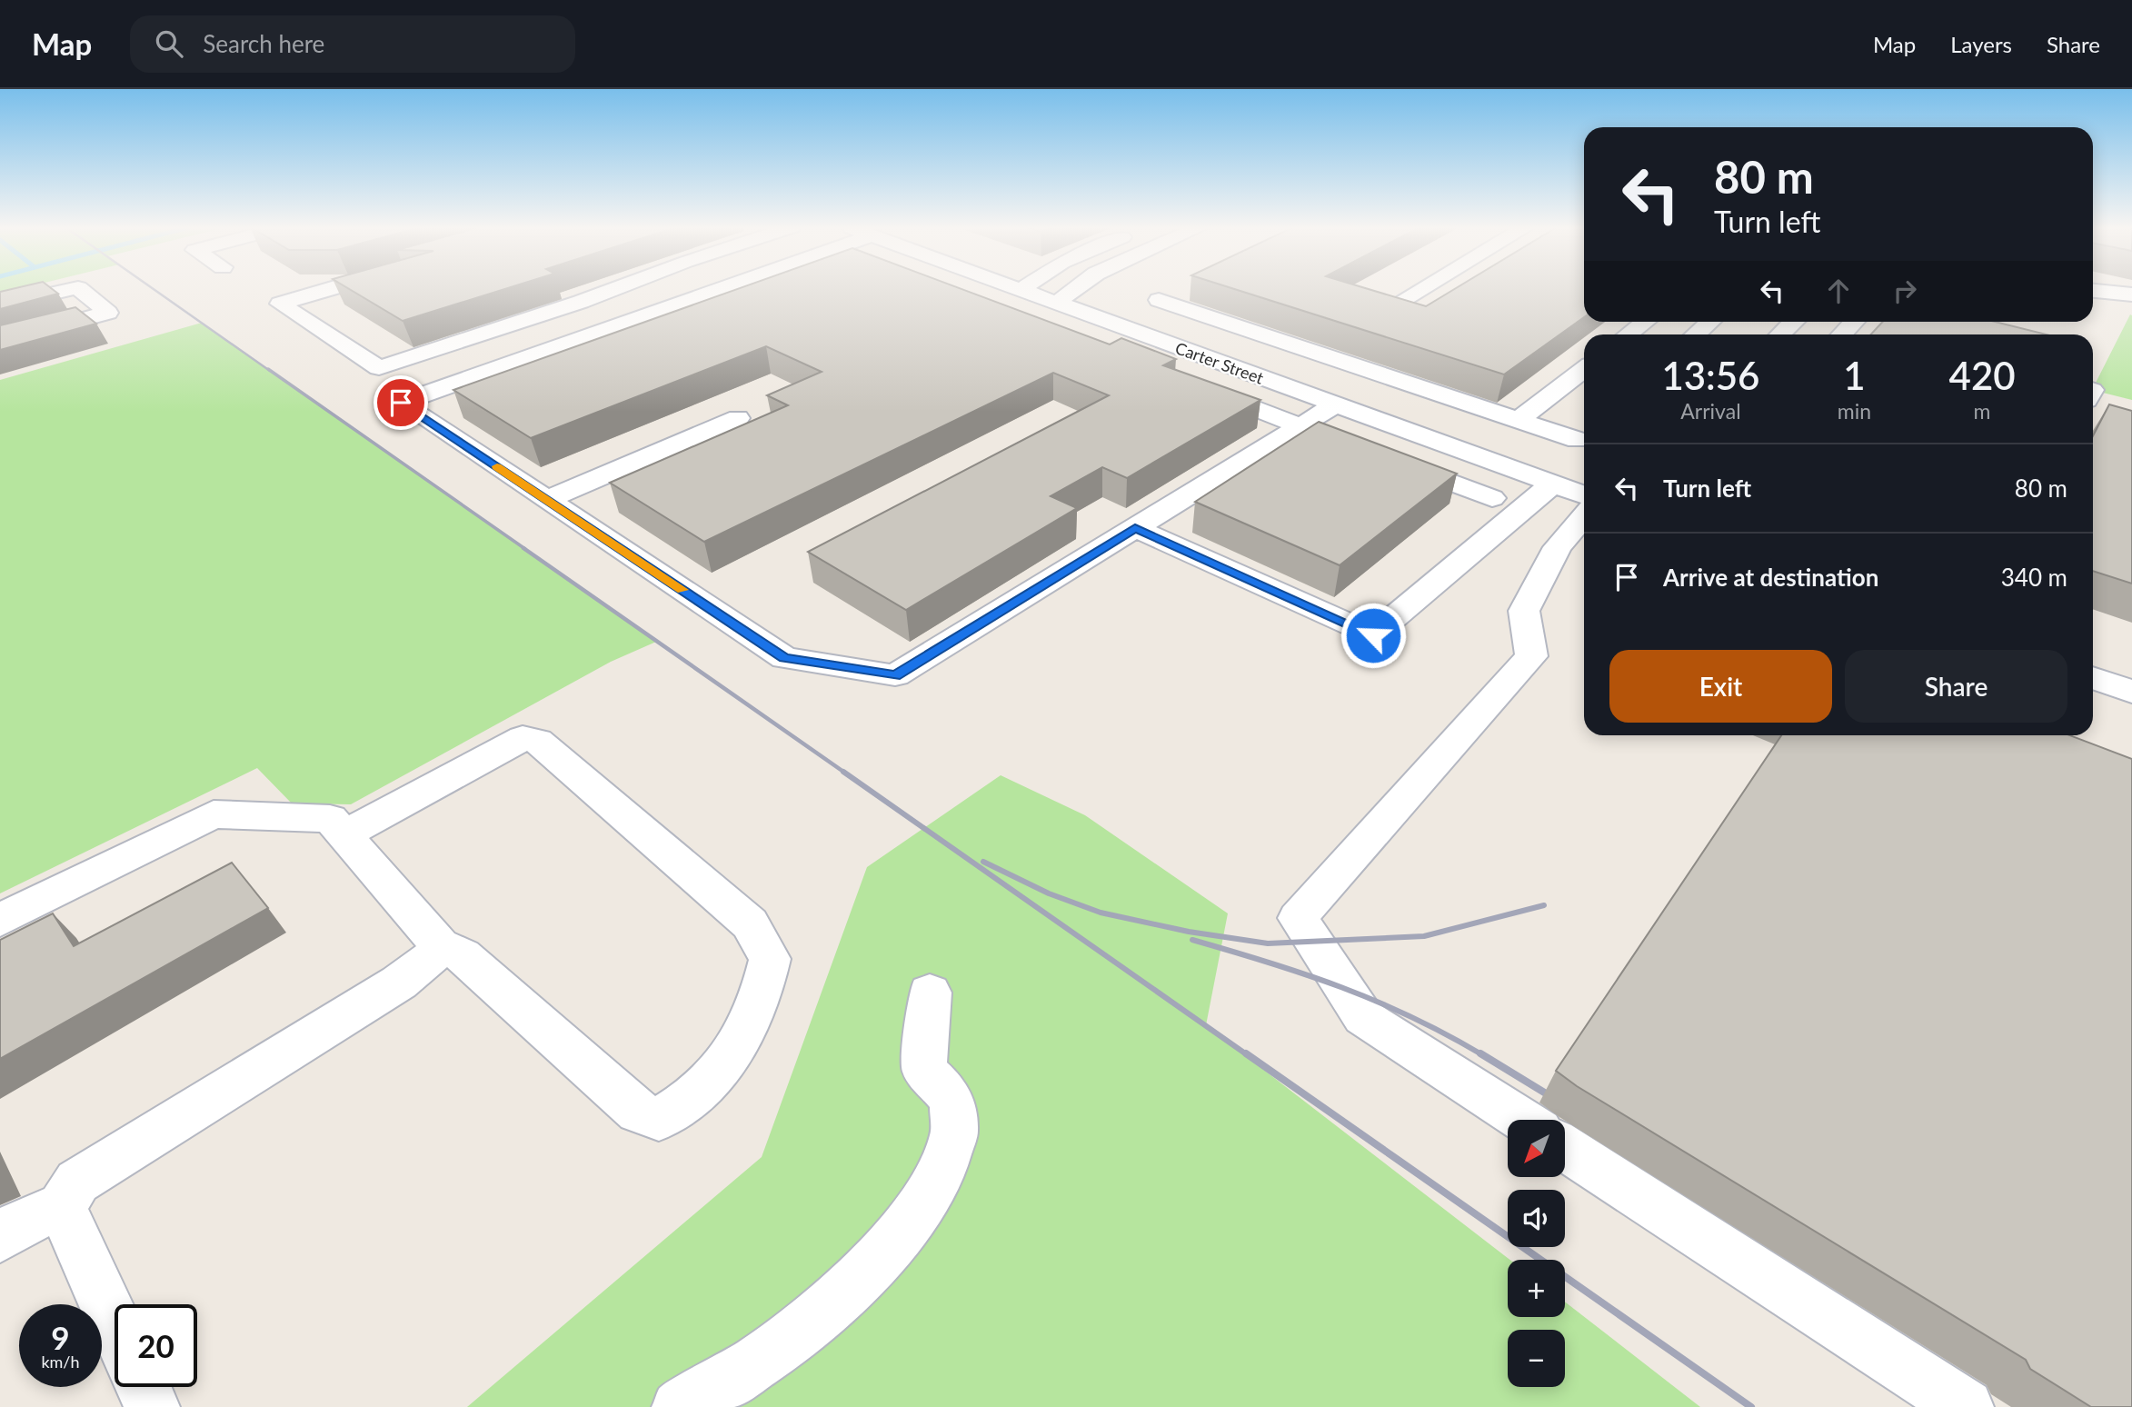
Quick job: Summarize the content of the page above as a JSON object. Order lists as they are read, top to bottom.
{
  "streets": {
    "street": ["Carter Street"]
  },
  "north": "bottom left",
  "page": {
    "header": "Map",
    "search": "Search here",
    "nav": ["Map", "Layers", "Share"],
    "turn": ["80 m", "Turn left"],
    "eta": [
      "13:56",
      "Arrival",
      "1",
      "min",
      "420",
      "m"
    ],
    "list": [
      {
        "name": "Turn left",
        "value": "80 m"
      },
      {
        "name": "Arrive at destination",
        "value": "340 m"
      }
    ],
    "buttons": ["Exit", "Share"],
    "map_buttons": ["+", "−"],
    "speed": "9 km/h",
    "limit": "20"
  }
}
